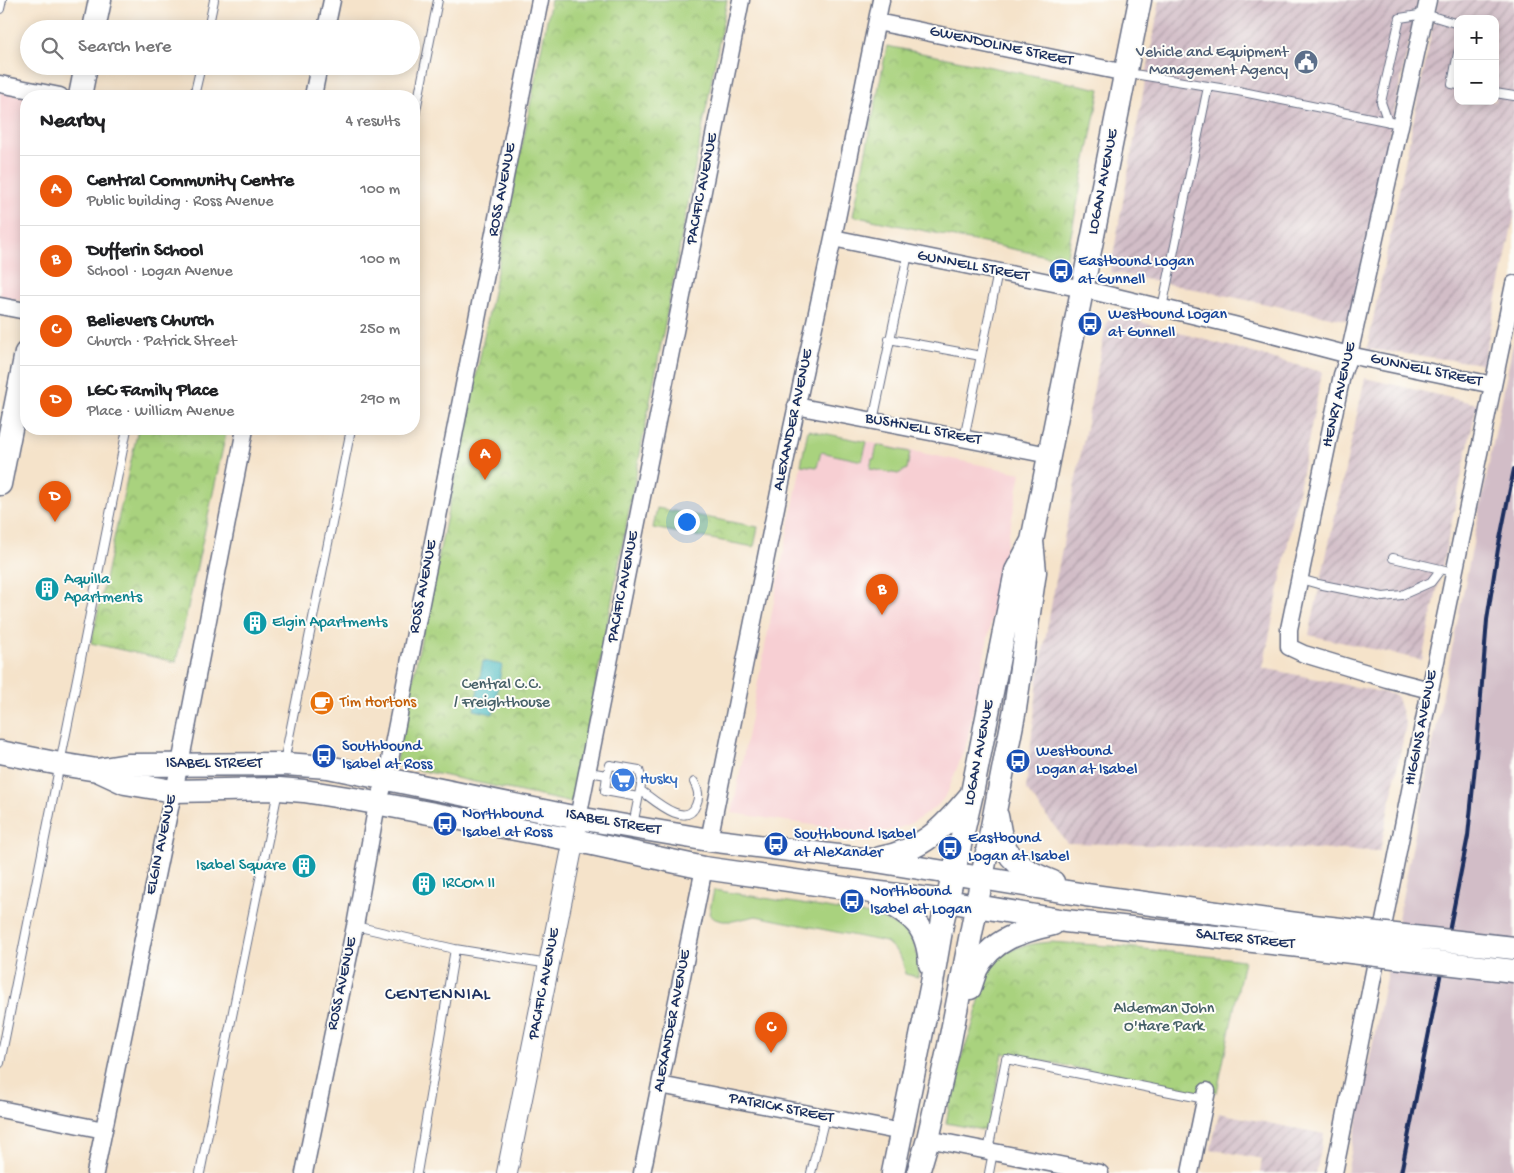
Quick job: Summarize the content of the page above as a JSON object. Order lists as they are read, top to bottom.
{
  "streets": {
    "main road": ["LOGAN AVENUE", "ISABEL STREET", "SALTER STREET"],
    "street": [
      "GWENDOLINE STREET",
      "PACIFIC AVENUE",
      "ROSS AVENUE",
      "GUNNELL STREET",
      "HENRY AVENUE",
      "ALEXANDER AVENUE",
      "BUSHNELL STREET",
      "HIGGINS AVENUE",
      "ELGIN AVENUE",
      "PATRICK STREET"
    ]
  },
  "crossings": [
    ["GWENDOLINE STREET", "LOGAN AVENUE"],
    ["GWENDOLINE STREET", "ALEXANDER AVENUE"],
    ["LOGAN AVENUE", "GUNNELL STREET"],
    ["LOGAN AVENUE", "BUSHNELL STREET"],
    ["LOGAN AVENUE", "ISABEL STREET"],
    ["LOGAN AVENUE", "SALTER STREET"],
    ["LOGAN AVENUE", "PATRICK STREET"],
    ["PACIFIC AVENUE", "ISABEL STREET"],
    ["ROSS AVENUE", "ISABEL STREET"],
    ["GUNNELL STREET", "HENRY AVENUE"],
    ["GUNNELL STREET", "ALEXANDER AVENUE"],
    ["GUNNELL STREET", "HIGGINS AVENUE"],
    ["HENRY AVENUE", "HIGGINS AVENUE"],
    ["ALEXANDER AVENUE", "BUSHNELL STREET"],
    ["ALEXANDER AVENUE", "ISABEL STREET"],
    ["ALEXANDER AVENUE", "PATRICK STREET"],
    ["ISABEL STREET", "ELGIN AVENUE"],
    ["ISABEL STREET", "SALTER STREET"]
  ],
  "districts": ["CENTENNIAL"],
  "parks": ["Central C.C. / Freighthouse", "Alderman John O'Hare Park"],
  "places": {
    "public building": ["Vehicle and Equipment Management Agency"],
    "bus stop": [
      "Eastbound Logan at Gunnell",
      "Westbound Logan at Gunnell",
      "Southbound Isabel at Ross",
      "Westbound Logan at Isabel",
      "Northbound Isabel at Ross",
      "Southbound Isabel at Alexander",
      "Eastbound Logan at Isabel",
      "Northbound Isabel at Logan"
    ],
    "building": [
      "Aquilla Apartments",
      "Elgin Apartments",
      "Isabel Square",
      "IRCOM II"
    ],
    "cafe": ["Tim Hortons"],
    "supermarket": ["Husky"]
  },
  "page": {
    "map_buttons": ["+", "−"],
    "search": "Search here",
    "heading": ["Nearby", "4 results"],
    "list": [
      {
        "mark": "A",
        "name": "Central Community Centre",
        "note": "Public building · Ross Avenue",
        "value": "100 m"
      },
      {
        "mark": "B",
        "name": "Dufferin School",
        "note": "School · Logan Avenue",
        "value": "100 m"
      },
      {
        "mark": "C",
        "name": "Believers Church",
        "note": "Church · Patrick Street",
        "value": "250 m"
      },
      {
        "mark": "D",
        "name": "LGC Family Place",
        "note": "Place · William Avenue",
        "value": "290 m"
      }
    ],
    "pins": [
      "A",
      "D",
      "B",
      "C"
    ]
  }
}
